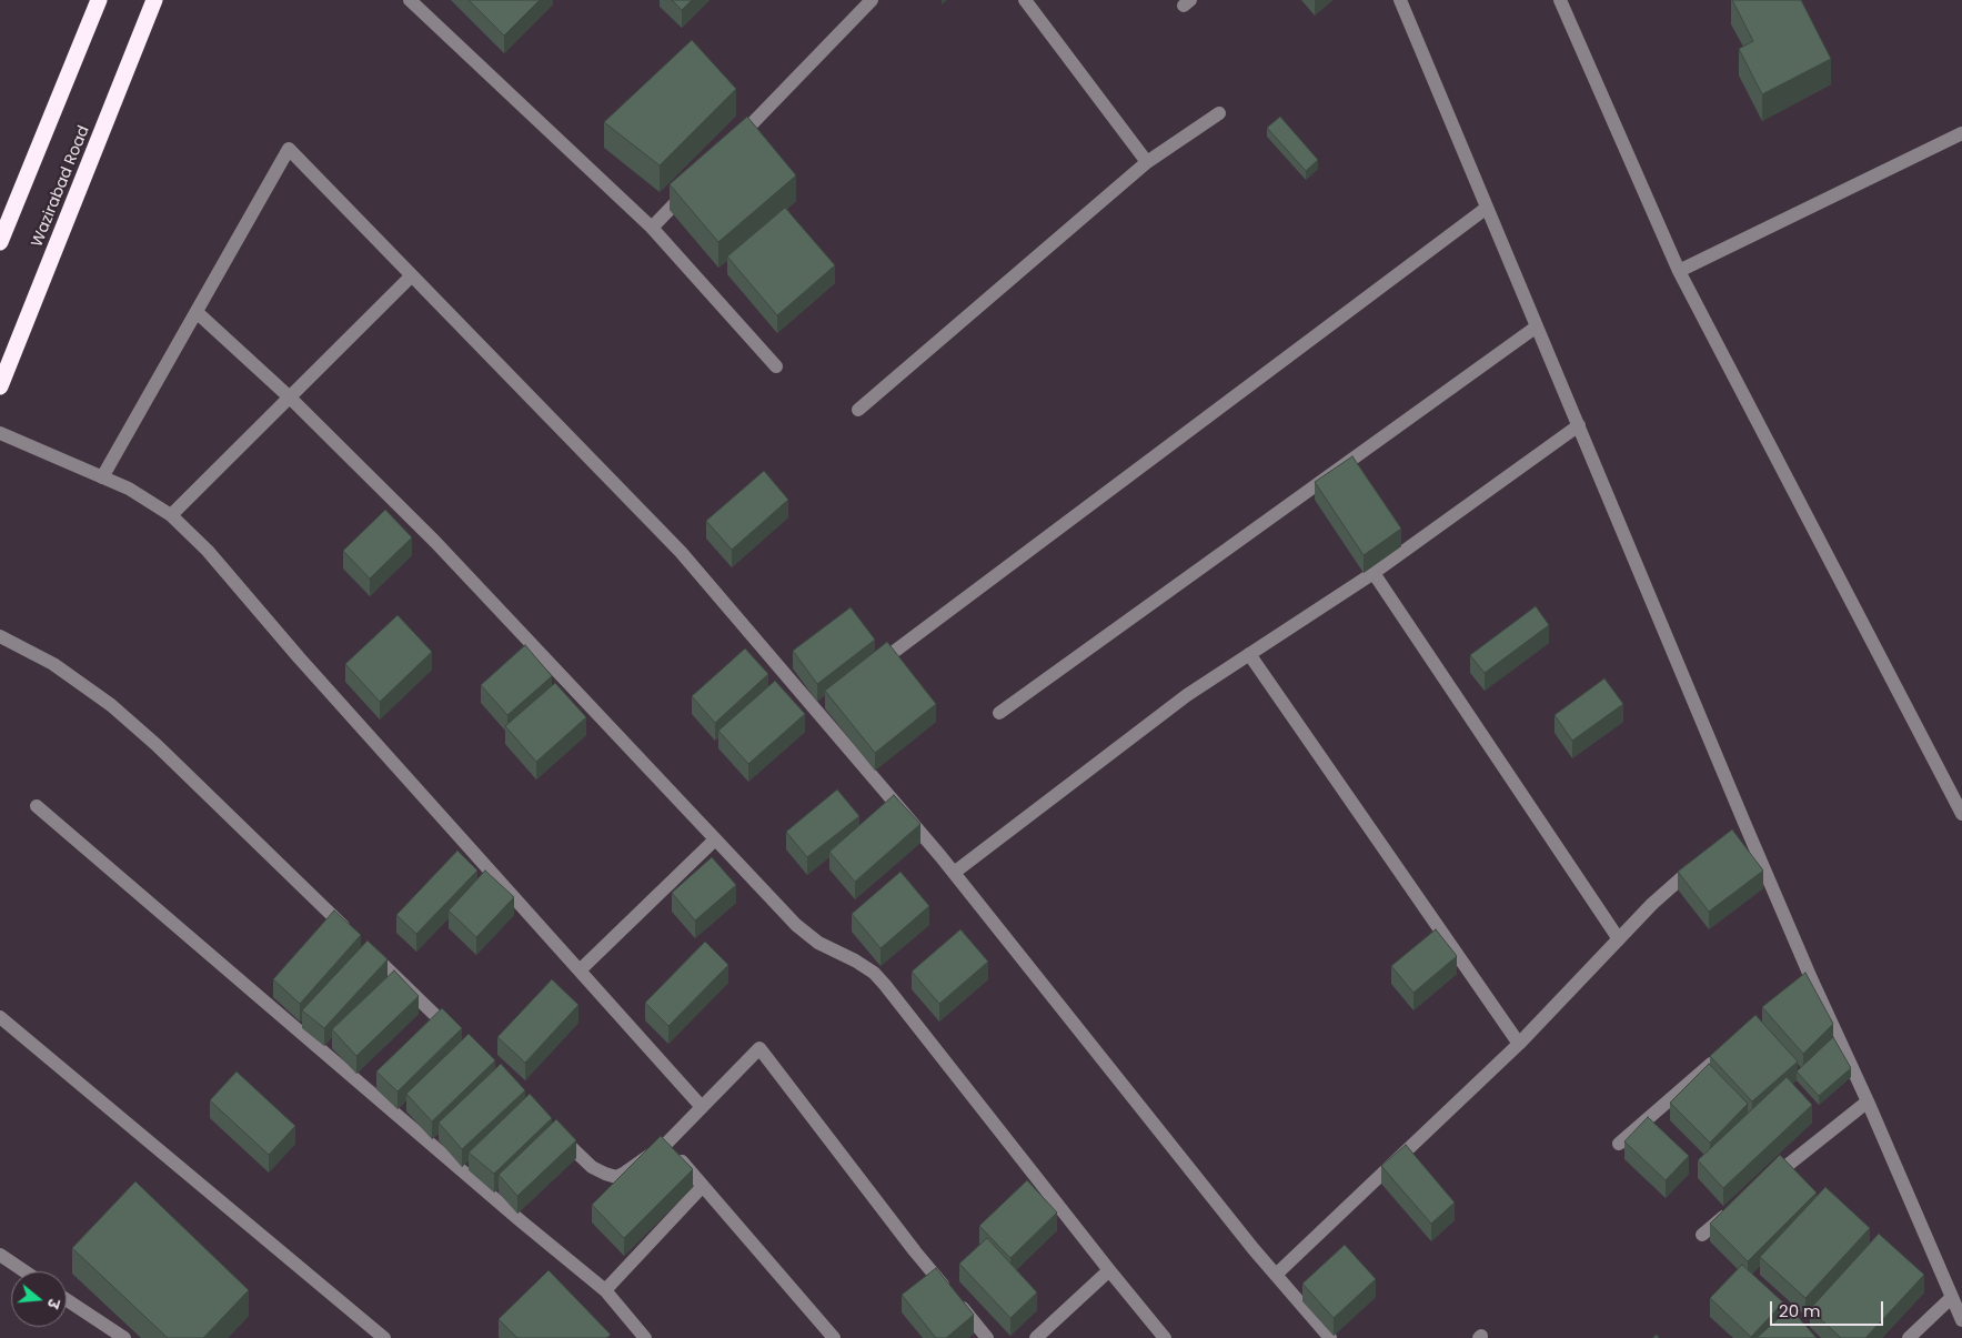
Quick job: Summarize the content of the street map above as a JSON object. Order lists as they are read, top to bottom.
{
  "streets": {
    "highway": ["Wazirabad Road"]
  },
  "scale_bar": "20 m",
  "north": "right"
}
